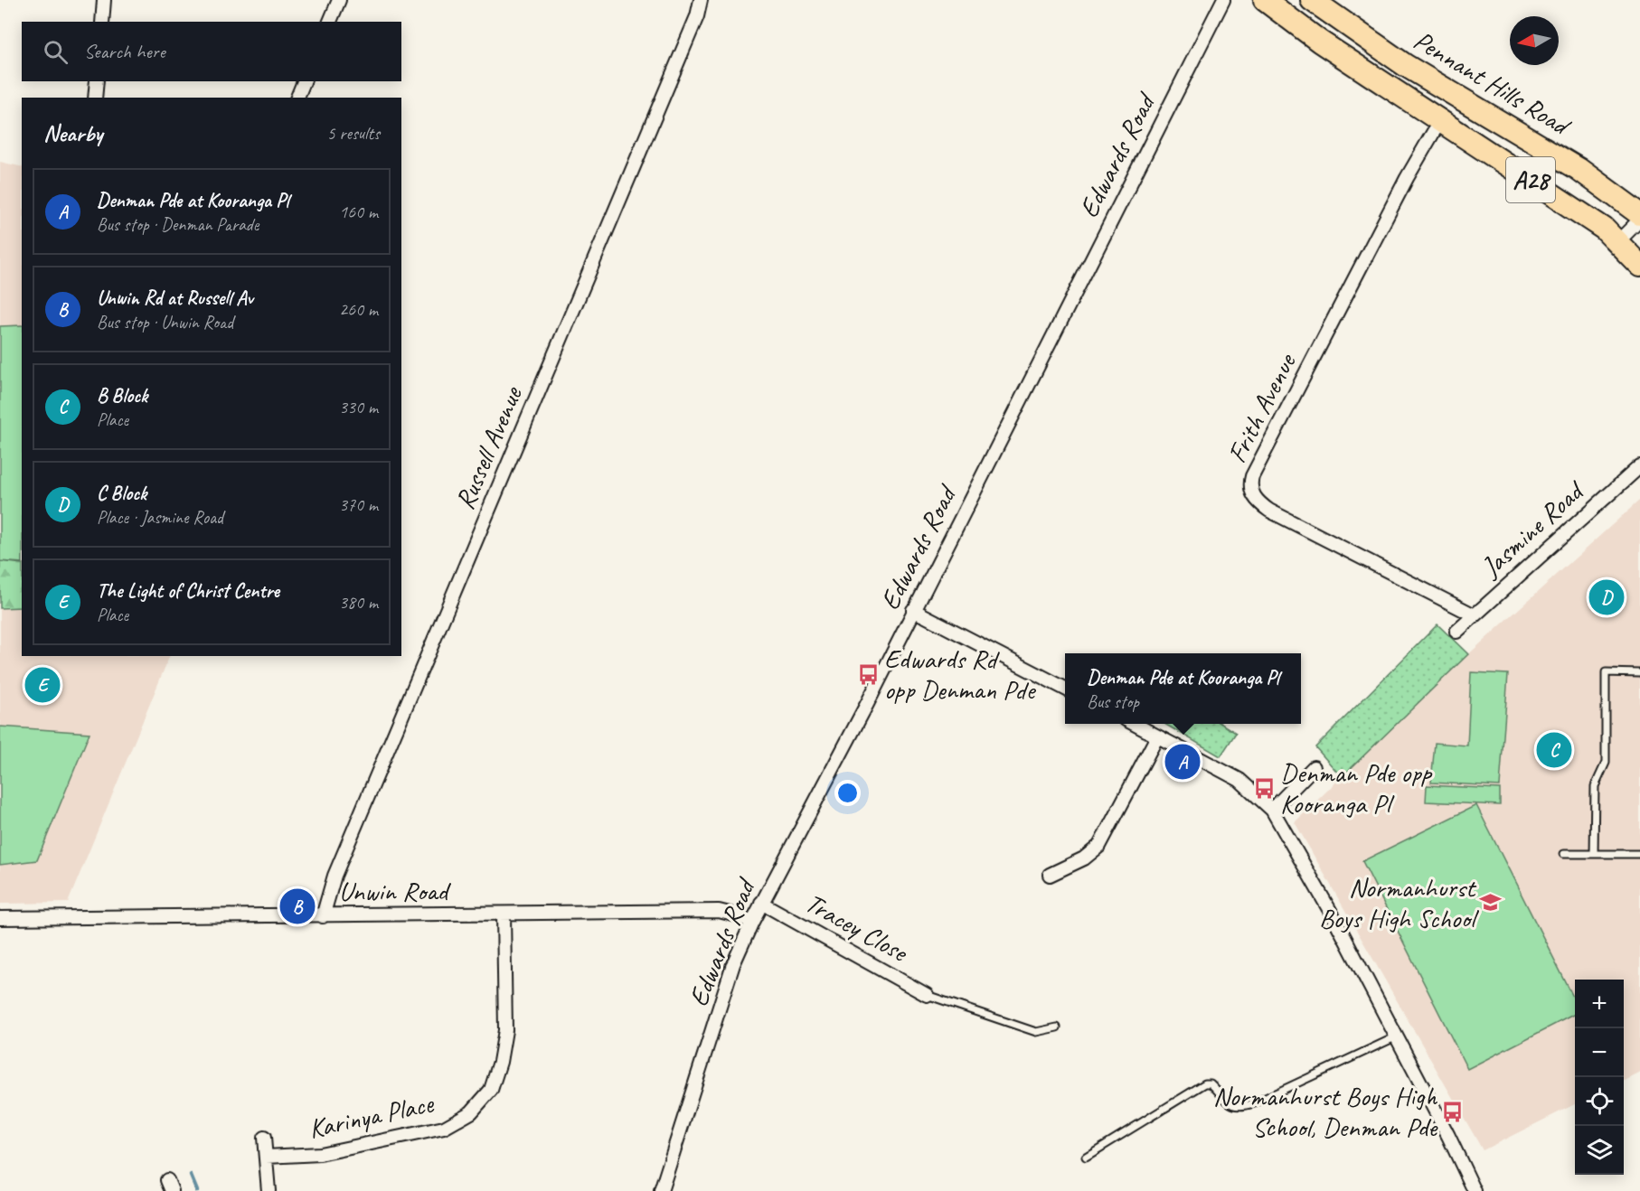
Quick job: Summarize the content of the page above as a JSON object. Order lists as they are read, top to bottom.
{
  "streets": {
    "highway": ["Pennant Hills Road", "A28"],
    "street": [
      "Edwards Road",
      "Frith Avenue",
      "Russell Avenue",
      "Jasmine Road",
      "Unwin Road",
      "Tracey Close",
      "Karinya Place"
    ]
  },
  "crossings": [
    ["Edwards Road", "Unwin Road"],
    ["Edwards Road", "Tracey Close"],
    ["A28", "Frith Avenue"],
    ["Frith Avenue", "Jasmine Road"],
    ["Russell Avenue", "Unwin Road"],
    ["Unwin Road", "Karinya Place"]
  ],
  "places": {
    "bus stop": ["Edwards Rd opp Denman Pde", "Denman Pde opp Kooranga Pl", "Normanhurst Boys High School, Denman Pde"],
    "school or university": ["Normanhurst Boys High School"]
  },
  "north": "left",
  "page": {
    "search": "Search here",
    "heading": ["Nearby", "5 results"],
    "list": [
      {
        "mark": "A",
        "name": "Denman Pde at Kooranga Pl",
        "note": "Bus stop · Denman Parade",
        "value": "160 m"
      },
      {
        "mark": "B",
        "name": "Unwin Rd at Russell Av",
        "note": "Bus stop · Unwin Road",
        "value": "260 m"
      },
      {
        "mark": "C",
        "name": "B Block",
        "note": "Place",
        "value": "330 m"
      },
      {
        "mark": "D",
        "name": "C Block",
        "note": "Place · Jasmine Road",
        "value": "370 m"
      },
      {
        "mark": "E",
        "name": "The Light of Christ Centre",
        "note": "Place",
        "value": "380 m"
      }
    ],
    "pins": [
      "D",
      "E",
      "C",
      "A",
      "B"
    ],
    "popup": ["Denman Pde at Kooranga Pl", "Bus stop"],
    "map_buttons": ["+", "−"]
  }
}
